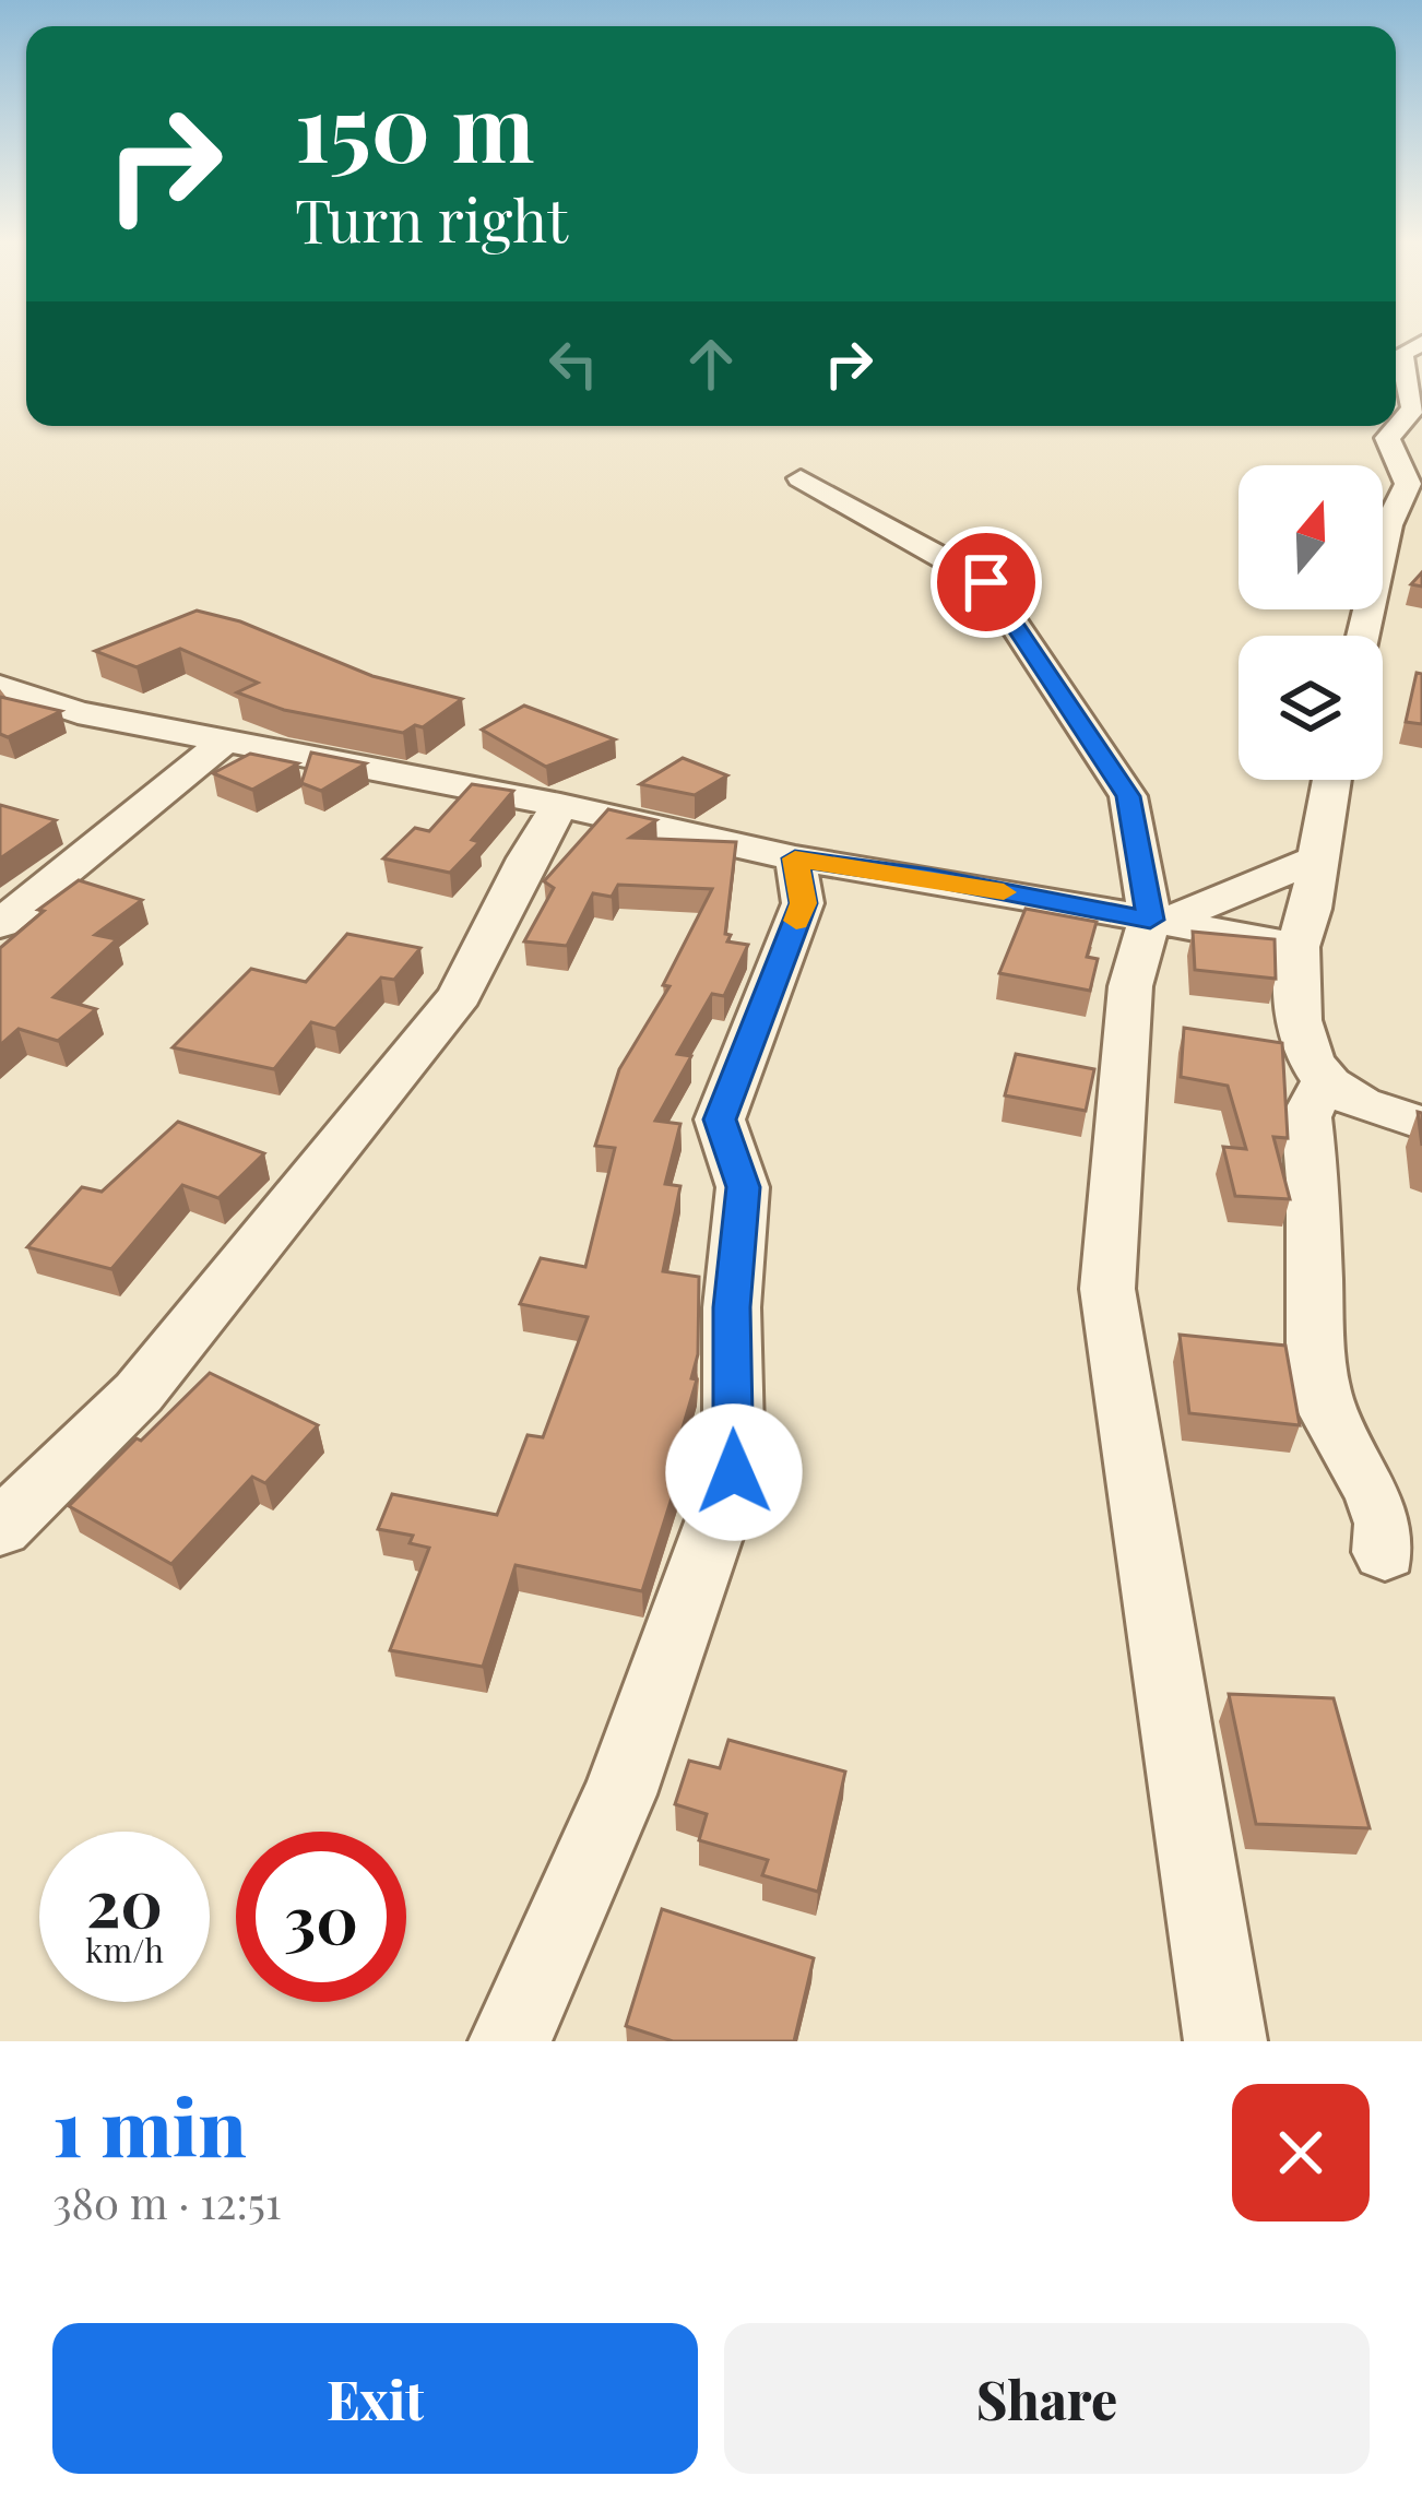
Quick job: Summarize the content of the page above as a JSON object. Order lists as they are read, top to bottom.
{
  "north": "top",
  "page": {
    "turn": ["150 m", "Turn right"],
    "speed": "20 km/h",
    "limit": "30",
    "heading": ["1 min", "380 m · 12:51"],
    "buttons": ["Exit", "Share"]
  }
}
